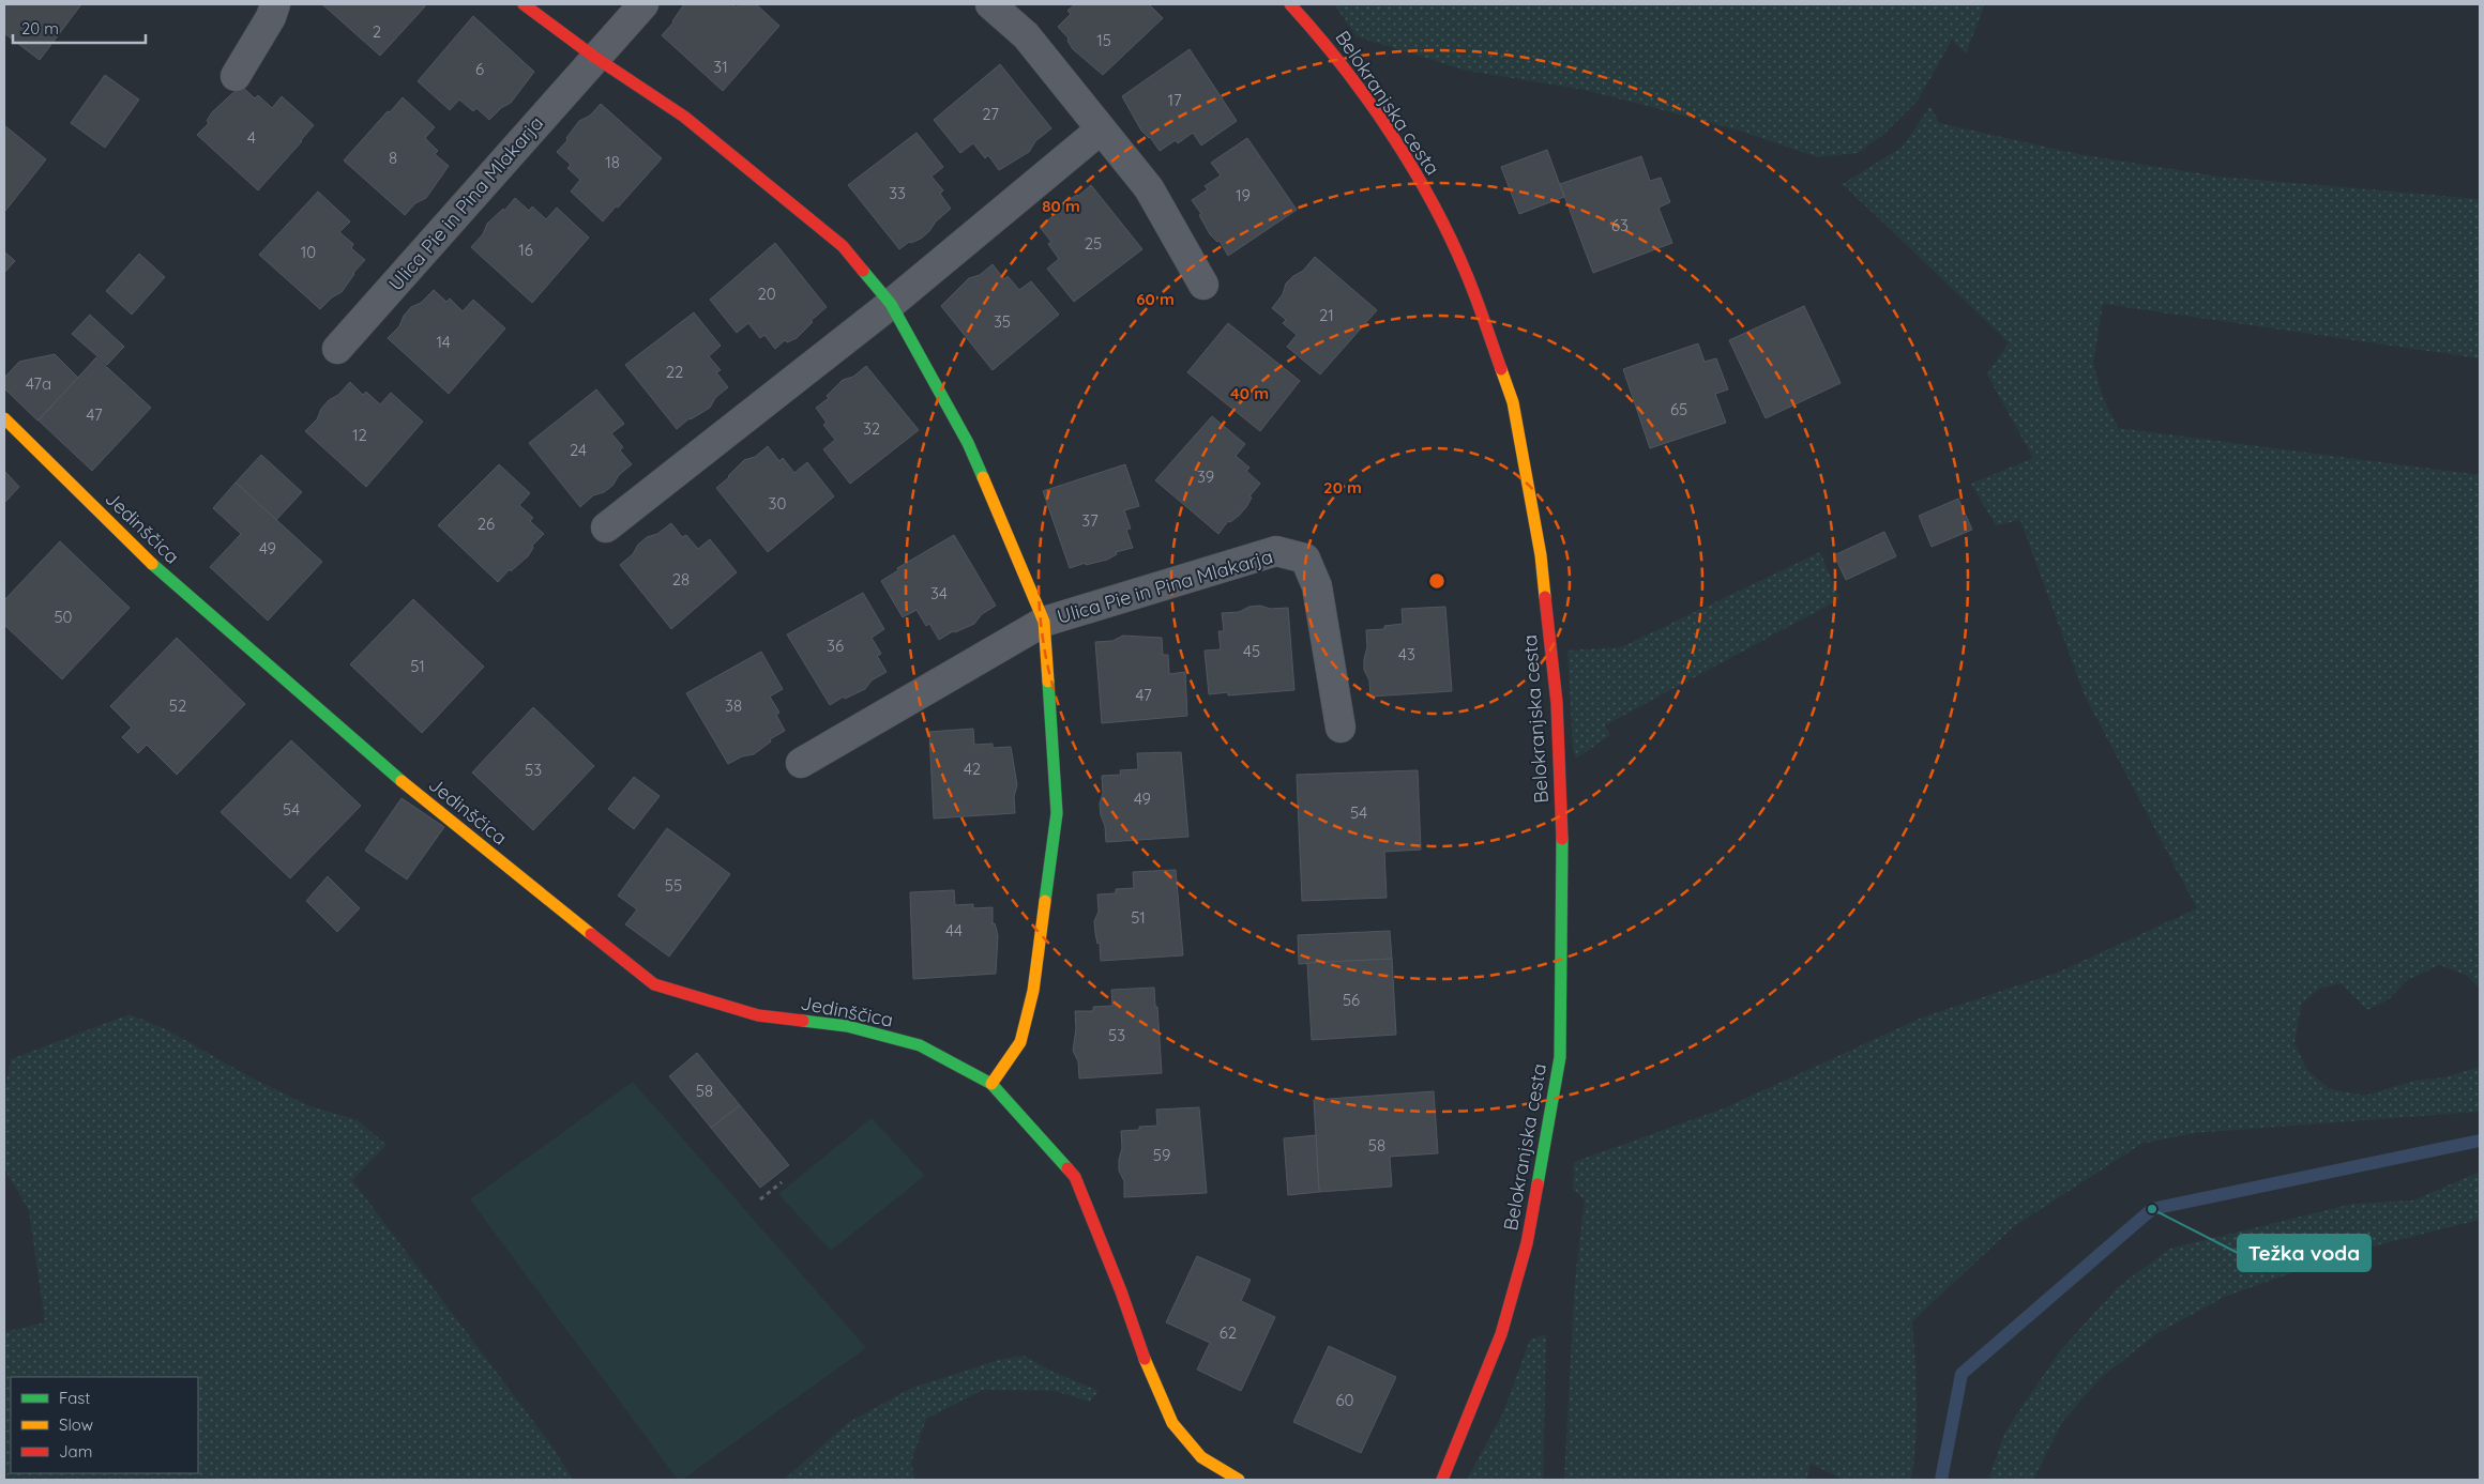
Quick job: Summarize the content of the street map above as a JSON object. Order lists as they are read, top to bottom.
{
  "streets": {
    "street": ["Belokranjska cesta", "Ulica Pie in Pina Mlakarja", "Jedinščica"]
  },
  "crossings": [
    ["Ulica Pie in Pina Mlakarja", "Jedinščica"]
  ],
  "places": ["Težka voda"],
  "house_numbers": [
    "2",
    "15",
    "31",
    "6",
    "17",
    "27",
    "4",
    "8",
    "18",
    "33",
    "19",
    "63",
    "25",
    "16",
    "10",
    "20",
    "21",
    "35",
    "14",
    "22",
    "47a",
    "65",
    "47",
    "32",
    "12",
    "24",
    "39",
    "30",
    "37",
    "26",
    "49",
    "28",
    "34",
    "50",
    "36",
    "45",
    "43",
    "51",
    "47",
    "52",
    "38",
    "42",
    "53",
    "49",
    "54",
    "54",
    "55",
    "51",
    "44",
    "56",
    "53",
    "58",
    "58",
    "59",
    "62",
    "60"
  ],
  "legend": ["Fast", "Slow", "Jam"],
  "scale_bar": "20 m",
  "rings": [
    "80 m",
    "60 m",
    "40 m",
    "20 m"
  ]
}
